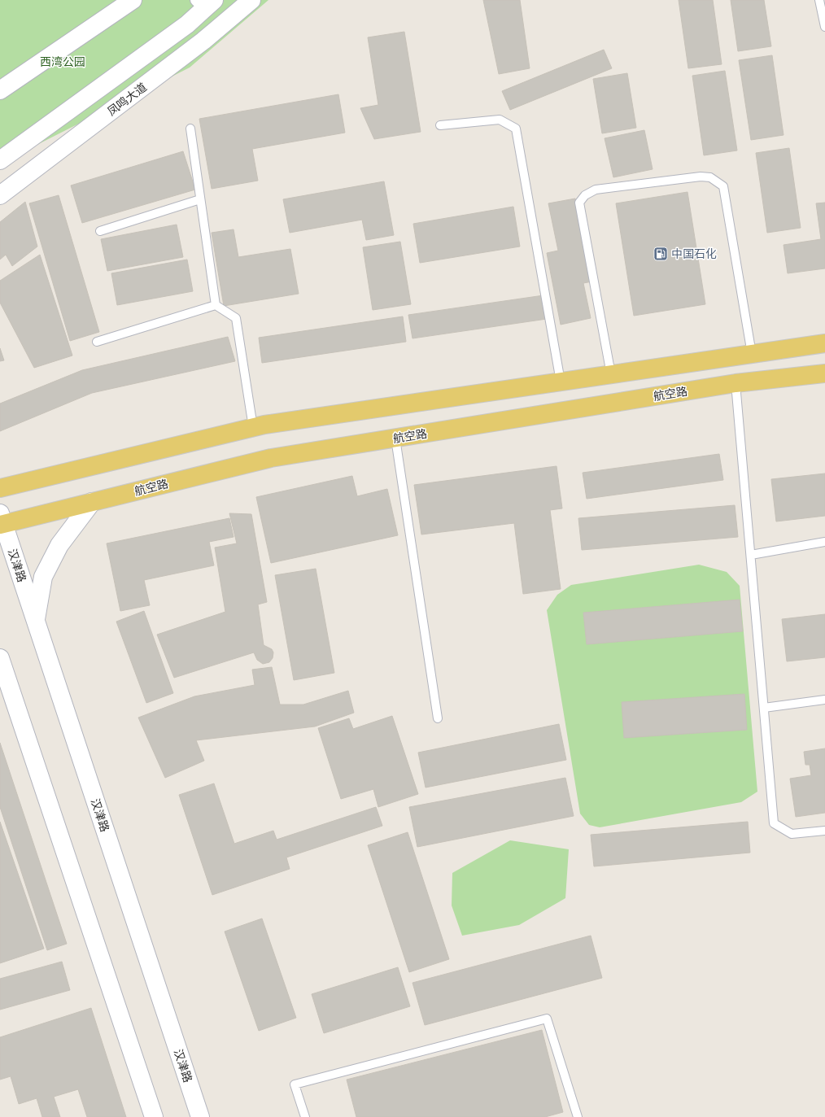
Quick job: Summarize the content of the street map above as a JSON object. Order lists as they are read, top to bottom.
{
  "streets": {
    "main road": ["航空路"],
    "street": ["凤鸣大道", "汉津路"]
  },
  "crossings": [
    ["航空路", "汉津路"]
  ],
  "parks": ["西湾公园"],
  "places": {
    "fuel station": ["中国石化"]
  }
}
